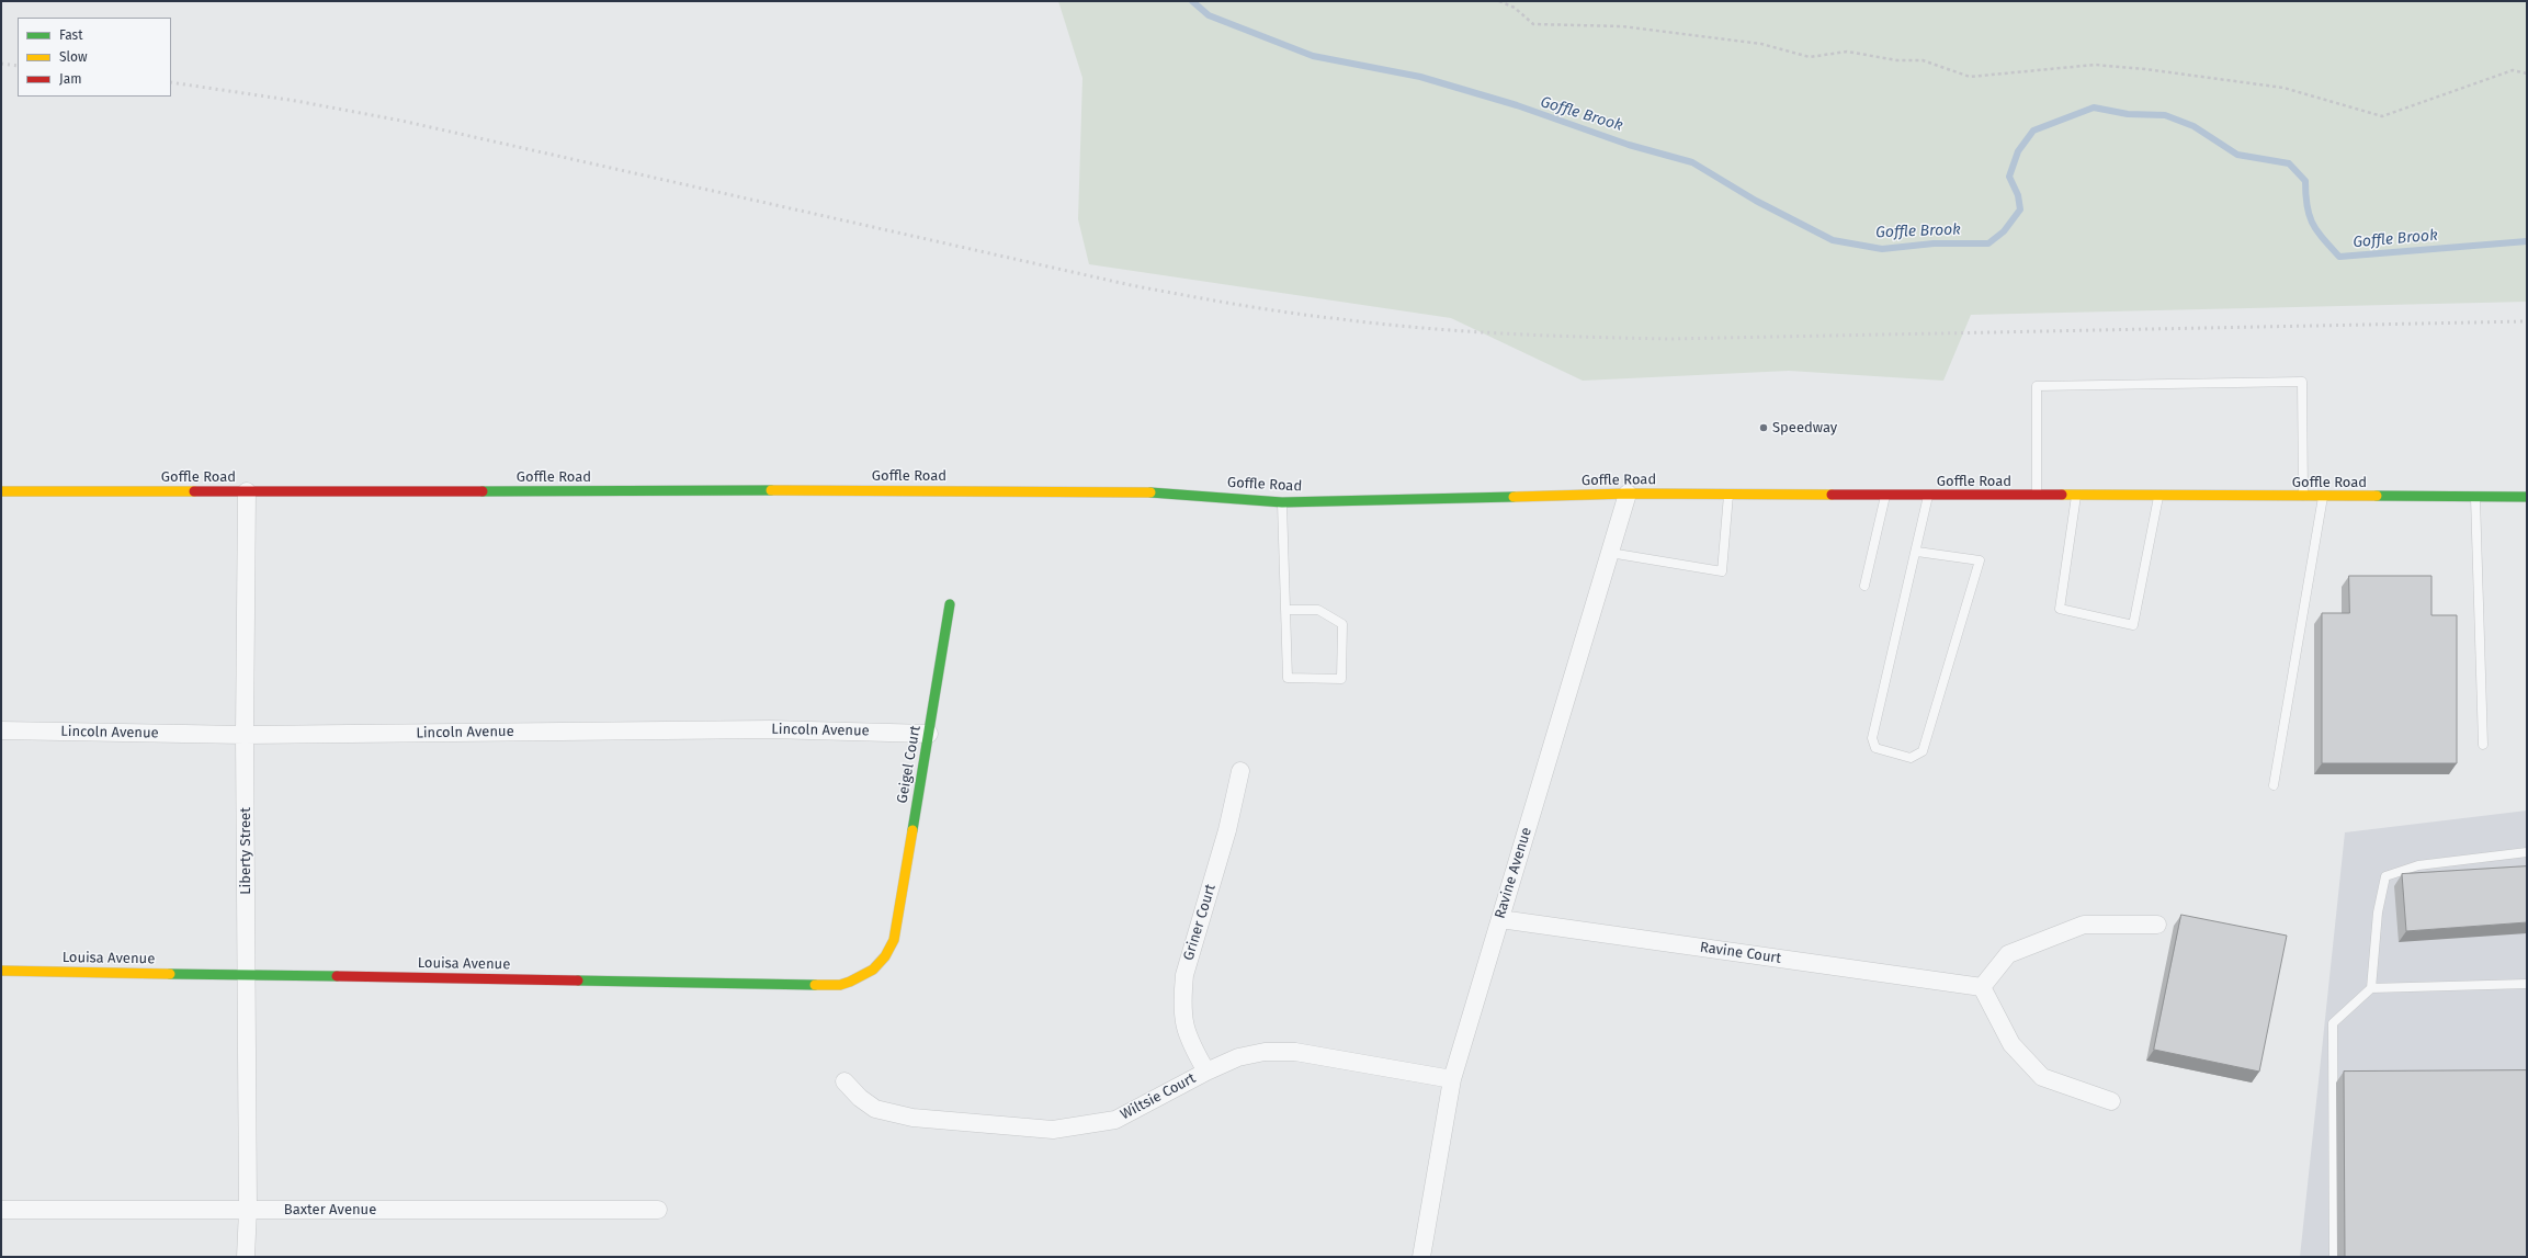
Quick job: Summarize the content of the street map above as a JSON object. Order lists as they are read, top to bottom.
{
  "streets": {
    "main road": ["Goffle Road", "Geigel Court", "Louisa Avenue"],
    "street": [
      "Lincoln Avenue",
      "Liberty Street",
      "Ravine Avenue",
      "Griner Court",
      "Ravine Court",
      "Wiltsie Court",
      "Baxter Avenue"
    ]
  },
  "crossings": [
    ["Goffle Road", "Liberty Street"],
    ["Goffle Road", "Ravine Avenue"],
    ["Lincoln Avenue", "Geigel Court"],
    ["Lincoln Avenue", "Liberty Street"],
    ["Geigel Court", "Louisa Avenue"],
    ["Liberty Street", "Louisa Avenue"],
    ["Liberty Street", "Baxter Avenue"],
    ["Ravine Avenue", "Ravine Court"],
    ["Ravine Avenue", "Wiltsie Court"],
    ["Griner Court", "Wiltsie Court"]
  ],
  "water": ["Goffle Brook"],
  "places": ["Speedway"],
  "legend": ["Fast", "Slow", "Jam"]
}
